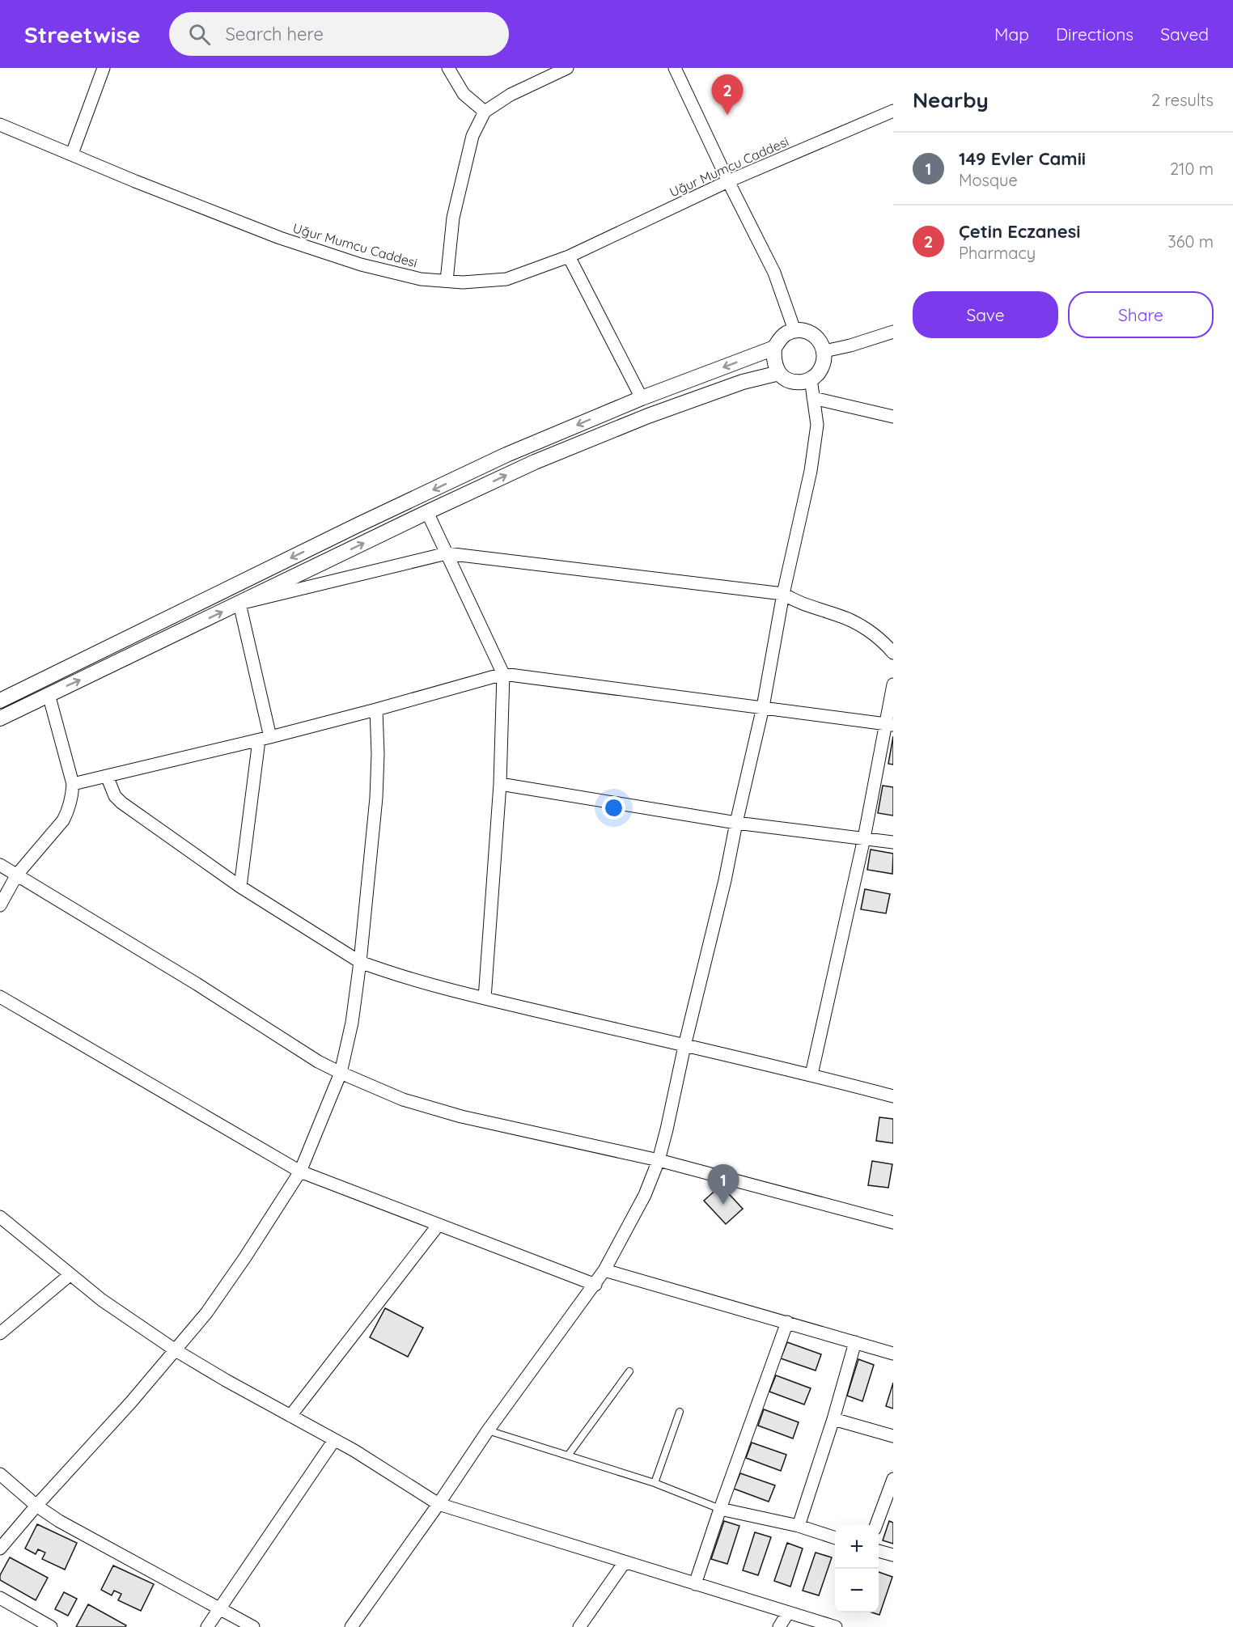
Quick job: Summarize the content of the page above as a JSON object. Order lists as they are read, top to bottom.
{
  "streets": {
    "street": ["Uğur Mumcu Caddesi"]
  },
  "page": {
    "header": "Streetwise",
    "search": "Search here",
    "nav": ["Map", "Directions", "Saved"],
    "heading": ["Nearby", "2 results"],
    "pins": ["2", "1"],
    "list": [
      {
        "mark": "1",
        "name": "149 Evler Camii",
        "note": "Mosque",
        "value": "210 m"
      },
      {
        "mark": "2",
        "name": "Çetin Eczanesi",
        "note": "Pharmacy",
        "value": "360 m"
      }
    ],
    "buttons": ["Save", "Share"],
    "map_buttons": ["+", "−"]
  }
}
